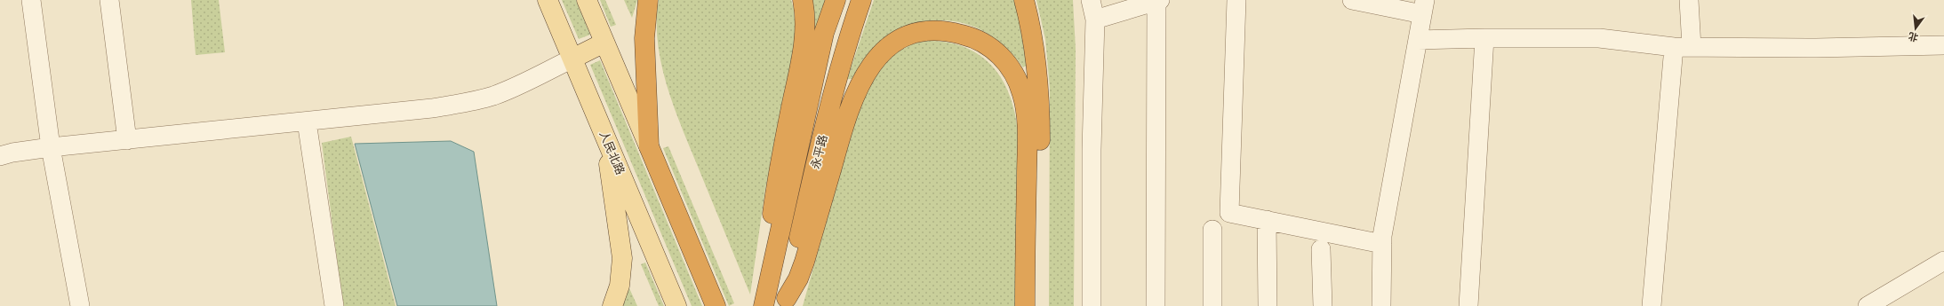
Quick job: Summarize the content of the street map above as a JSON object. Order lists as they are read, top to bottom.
{
  "streets": {
    "highway": ["永平路"],
    "main road": ["人民北路"]
  },
  "north": "bottom"
}
